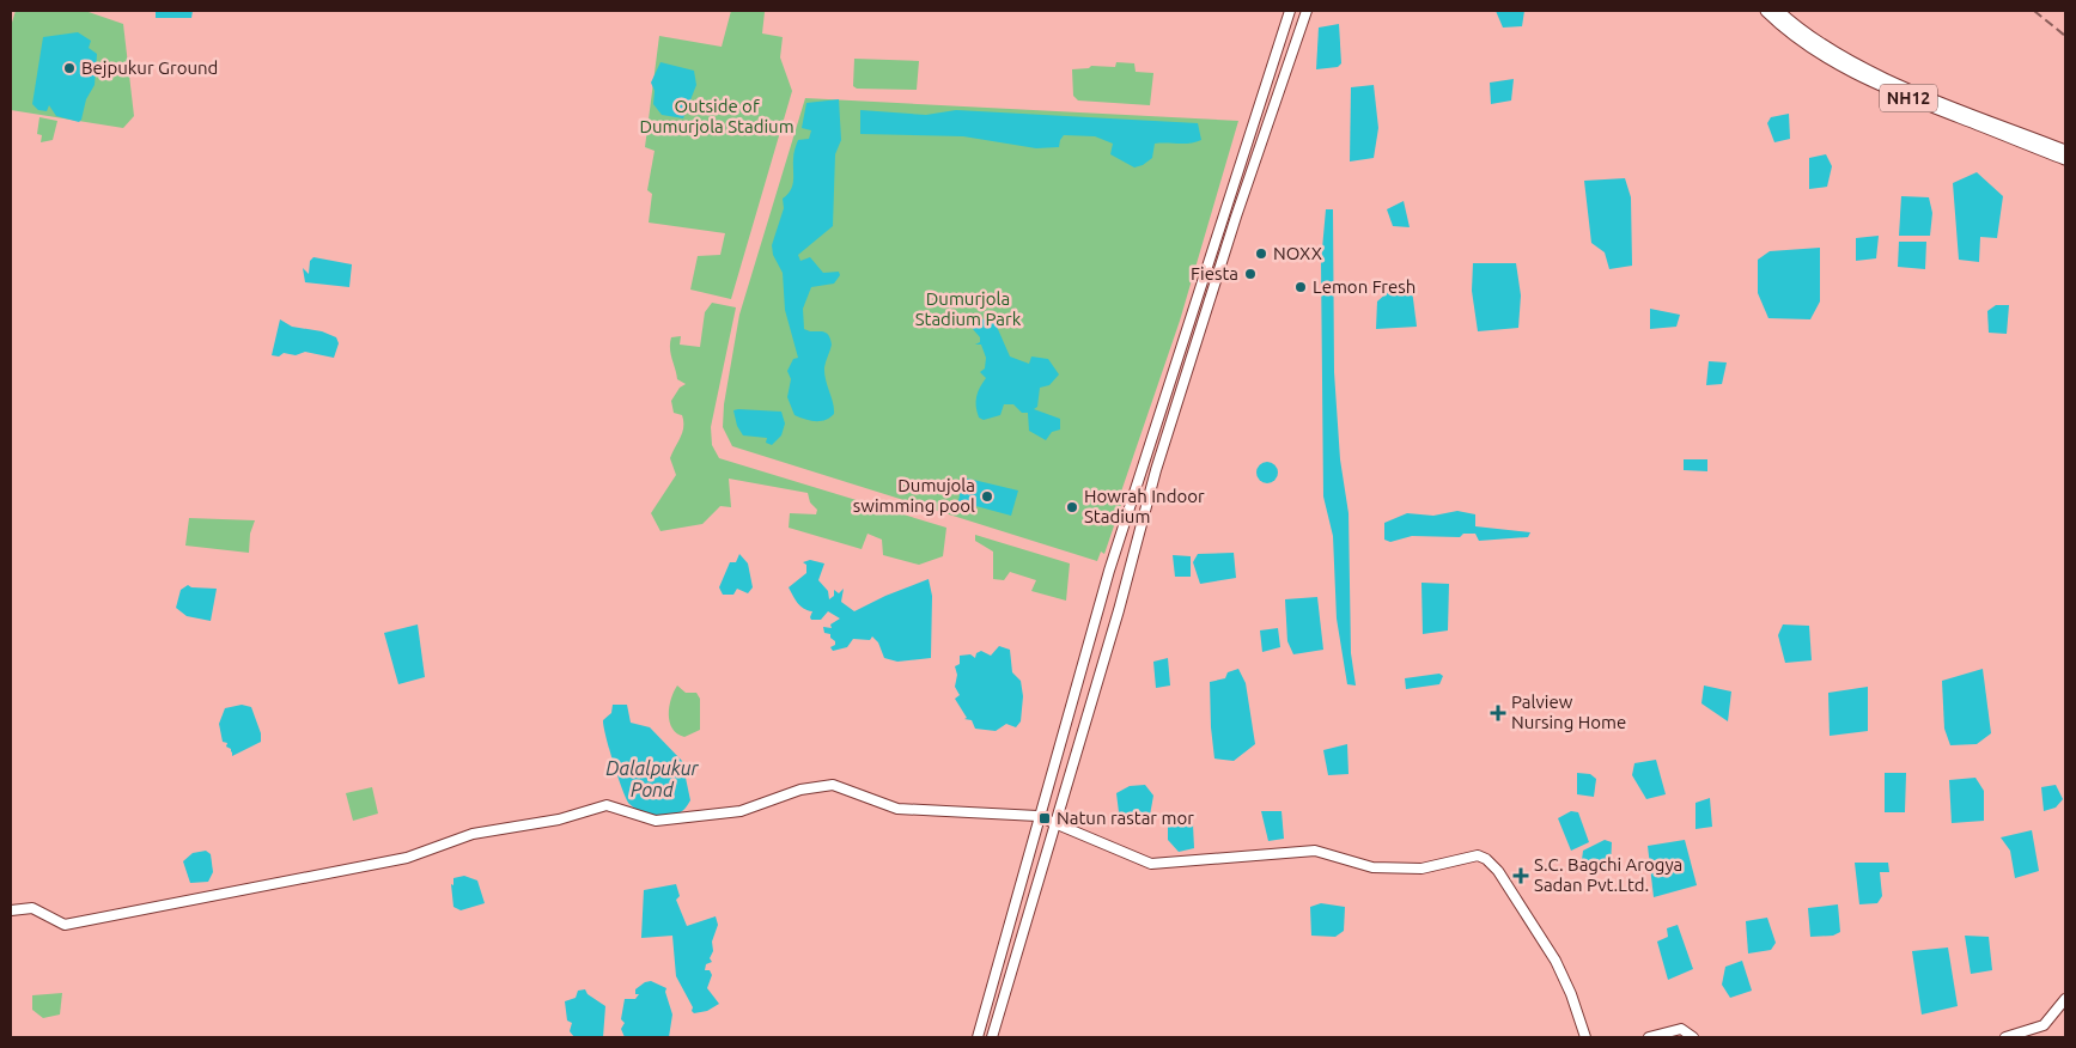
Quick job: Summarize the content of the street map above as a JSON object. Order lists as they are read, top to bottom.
{
  "streets": {
    "highway": ["NH12"]
  },
  "water": ["Dalalpukur Pond"],
  "parks": ["Outside of Dumurjola Stadium", "Dumurjola Stadium Park"],
  "places": {
    "other": [
      "Bejpukur Ground",
      "NOXX",
      "Fiesta",
      "Lemon Fresh",
      "Dumujola swimming pool",
      "Howrah Indoor Stadium"
    ],
    "health": ["Palview Nursing Home", "S.C. Bagchi Arogya Sadan Pvt.Ltd."],
    "transit": ["Natun rastar mor"]
  }
}
